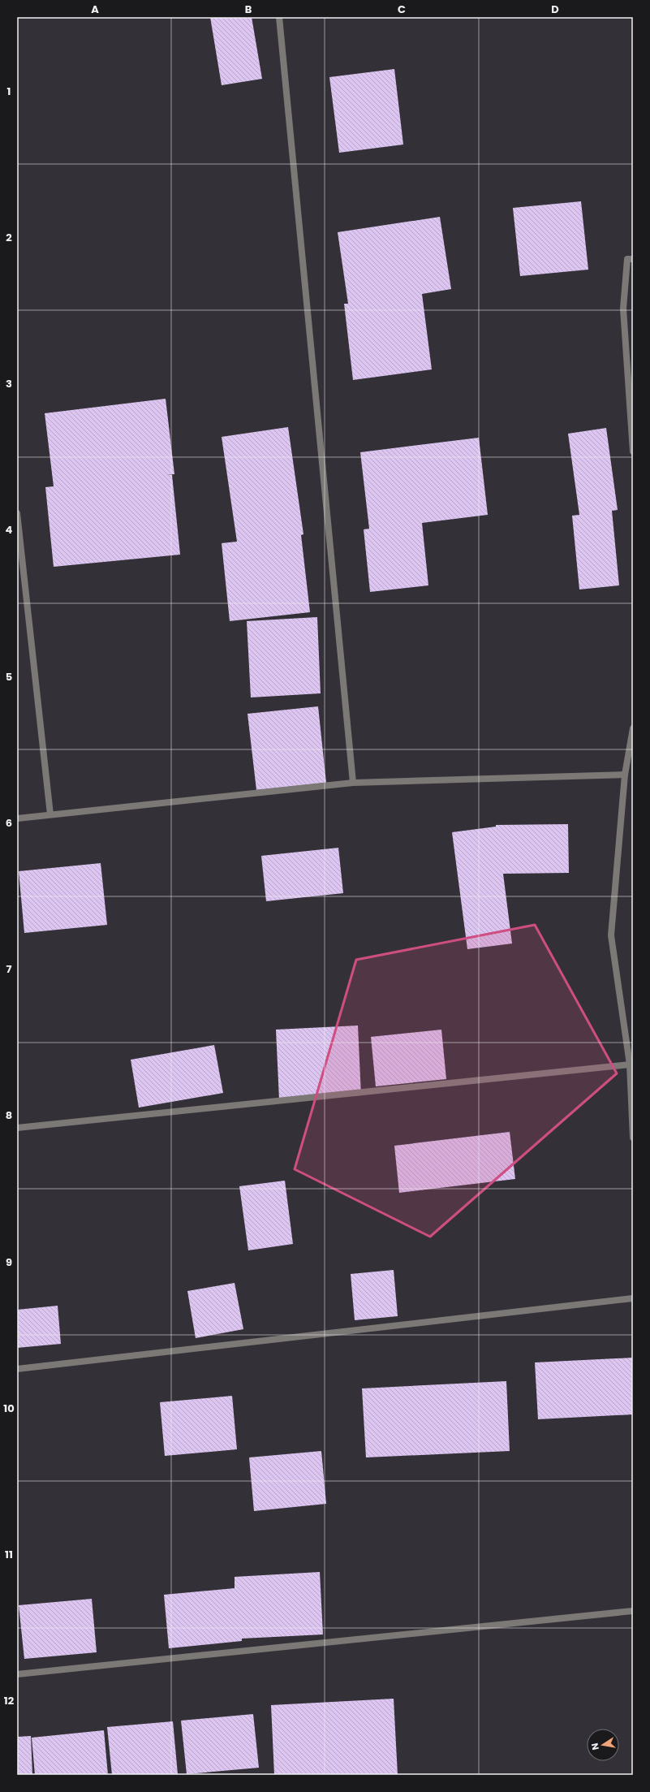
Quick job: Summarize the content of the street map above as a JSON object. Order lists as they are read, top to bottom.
{
  "north": "left",
  "grid": {
    "columns": [
      "A",
      "B",
      "C",
      "D"
    ],
    "rows": [
      "1",
      "2",
      "3",
      "4",
      "5",
      "6",
      "7",
      "8",
      "9",
      "10",
      "11",
      "12"
    ]
  }
}
